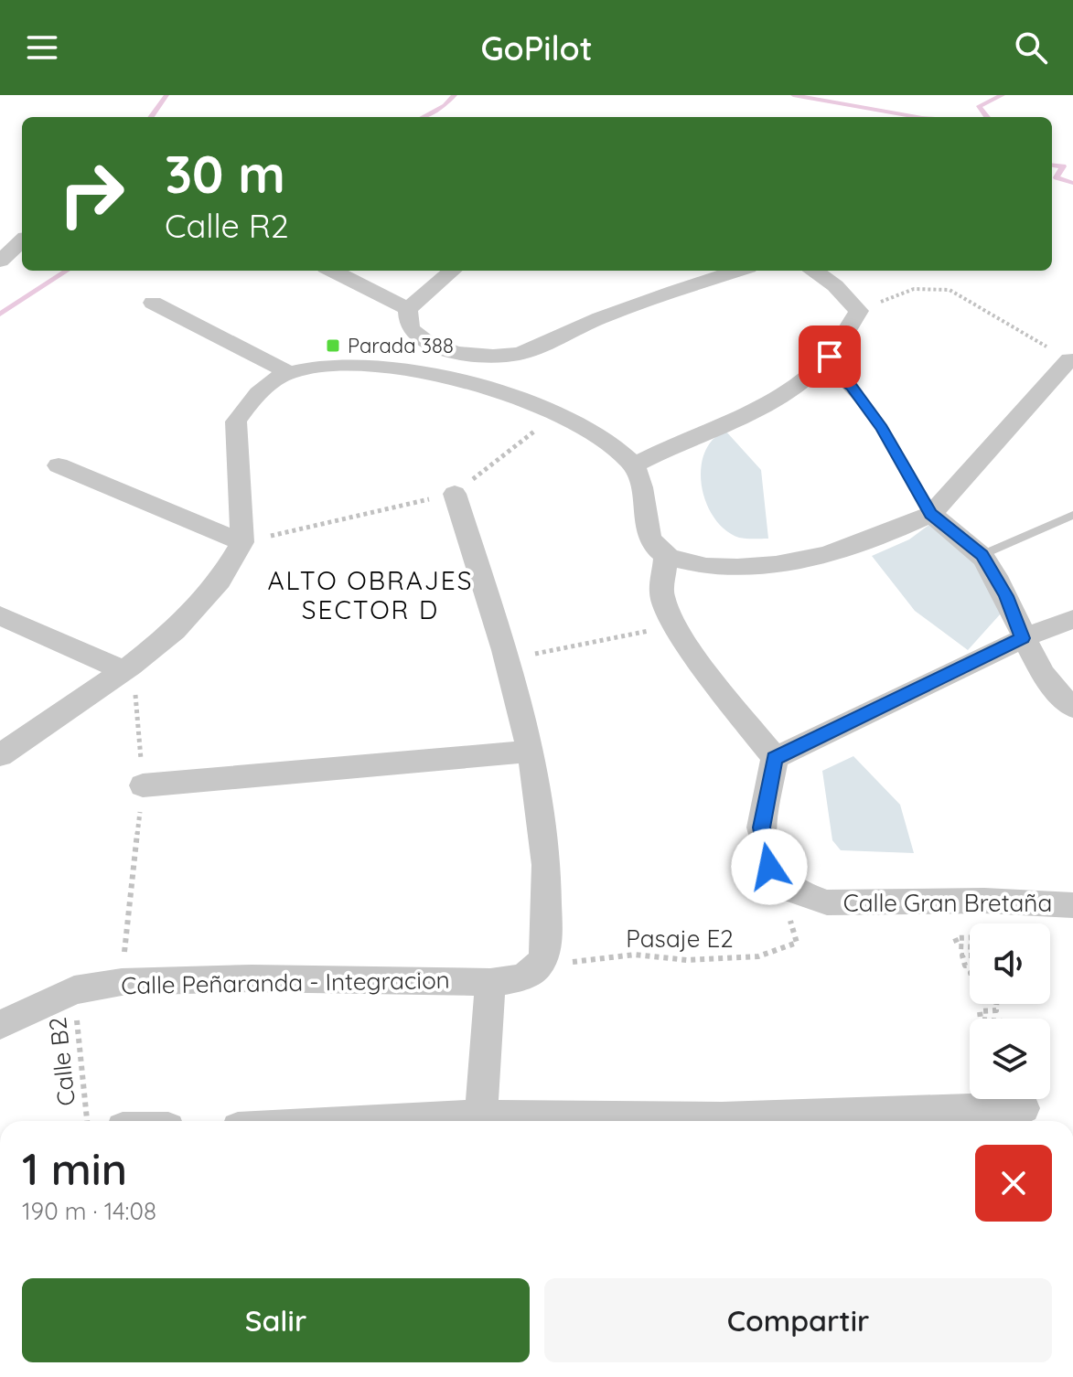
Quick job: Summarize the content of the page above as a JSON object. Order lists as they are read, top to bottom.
{
  "streets": {
    "street": ["Calle Gran Bretaña", "Calle Peñaranda - Integracion"],
    "path": ["Pasaje E2", "Calle B2"]
  },
  "crossings": [
    ["Calle Gran Bretaña", "Pasaje E2"],
    ["Pasaje E2", "Calle Peñaranda - Integracion"],
    ["Calle Peñaranda - Integracion", "Calle B2"]
  ],
  "districts": ["ALTO OBRAJES SECTOR D"],
  "places": {
    "transit": ["Parada 388"]
  },
  "page": {
    "header": "GoPilot",
    "turn": ["30 m", "Calle R2"],
    "heading": ["1 min", "190 m · 14:08"],
    "buttons": ["Salir", "Compartir"]
  }
}
